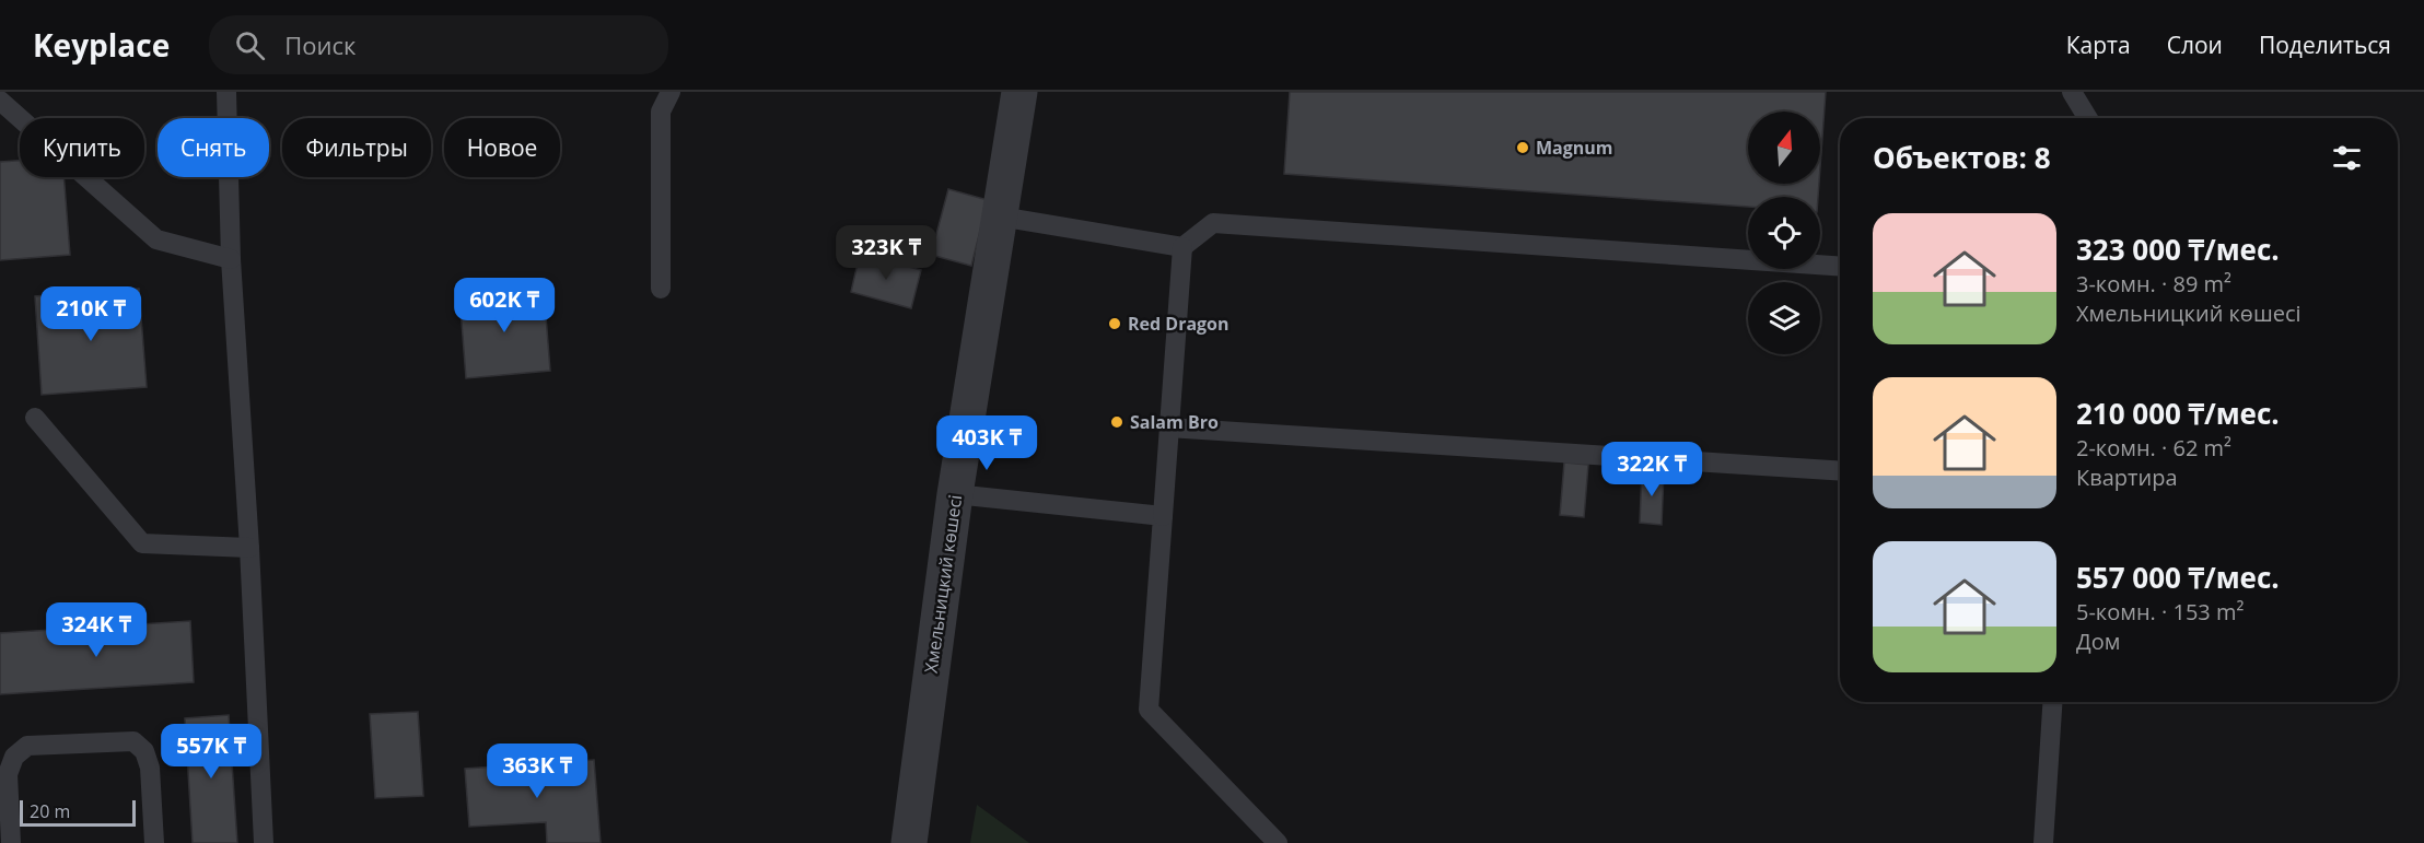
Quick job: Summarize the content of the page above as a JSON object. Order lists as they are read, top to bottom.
{
  "streets": {
    "street": ["Хмельницкий көшесі"]
  },
  "places": ["Magnum", "Red Dragon", "Salam Bro"],
  "scale_bar": "20 m",
  "north": "top",
  "page": {
    "header": "Keyplace",
    "search": "Поиск",
    "nav": ["Карта", "Слои", "Поделиться"],
    "chip": [
      "Купить",
      "Снять",
      "Фильтры",
      "Новое"
    ],
    "heading": "Объектов: 8",
    "list": [
      {
        "name": "323 000 ₸/мес.",
        "note": "3-комн. · 89 m² · Хмельницкий көшесі"
      },
      {
        "name": "210 000 ₸/мес.",
        "note": "2-комн. · 62 m² · Квартира"
      },
      {
        "name": "557 000 ₸/мес.",
        "note": "5-комн. · 153 m² · Дом"
      }
    ],
    "price": [
      "323K ₸",
      "602K ₸",
      "210K ₸",
      "403K ₸",
      "322K ₸",
      "324K ₸",
      "557K ₸",
      "363K ₸"
    ],
    "scale": "20 m"
  }
}
